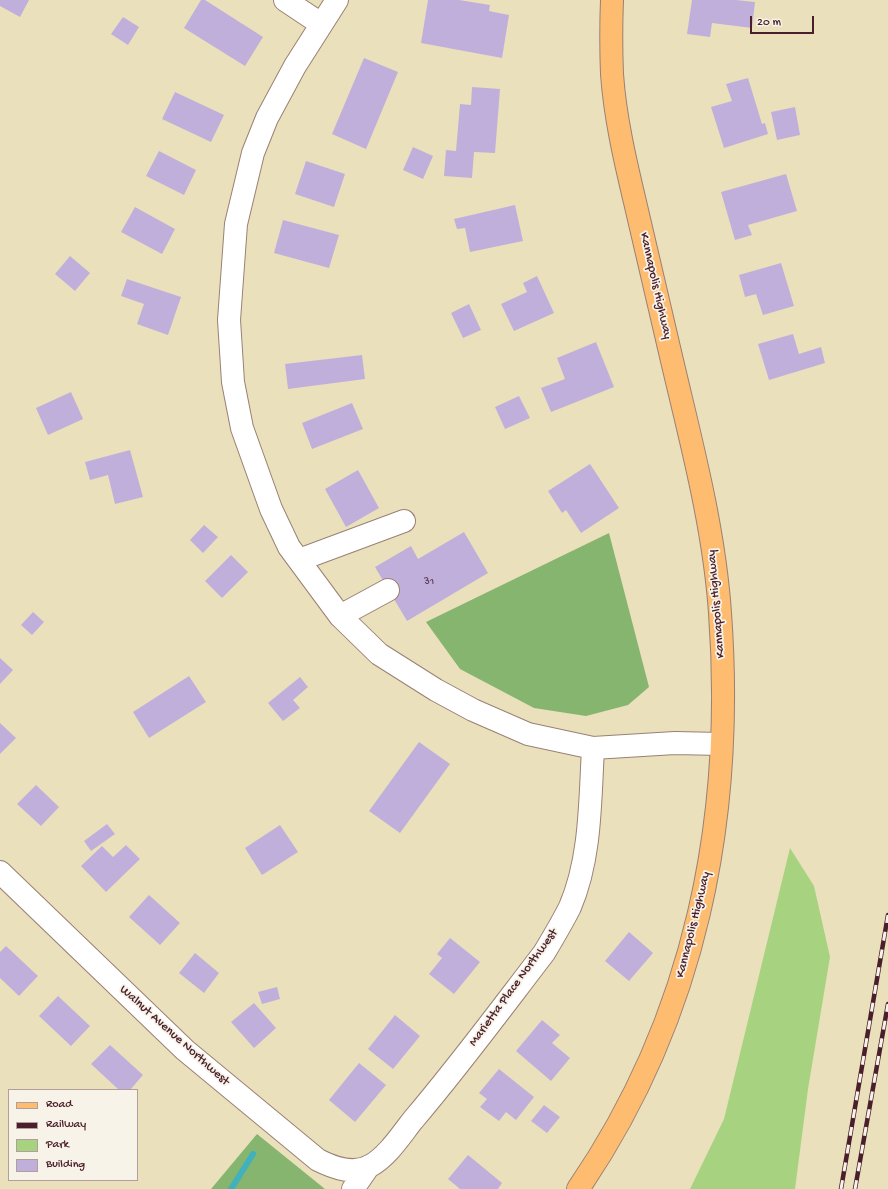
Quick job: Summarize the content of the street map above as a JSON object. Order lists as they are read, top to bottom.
{
  "streets": {
    "main road": ["Kannapolis Highway"],
    "street": ["Marietta Place Northwest", "Walnut Avenue Northwest"]
  },
  "crossings": [
    ["Marietta Place Northwest", "Walnut Avenue Northwest"]
  ],
  "house_numbers": ["31"],
  "legend": [
    "Road",
    "Railway",
    "Park",
    "Building"
  ],
  "scale_bar": "20 m"
}
